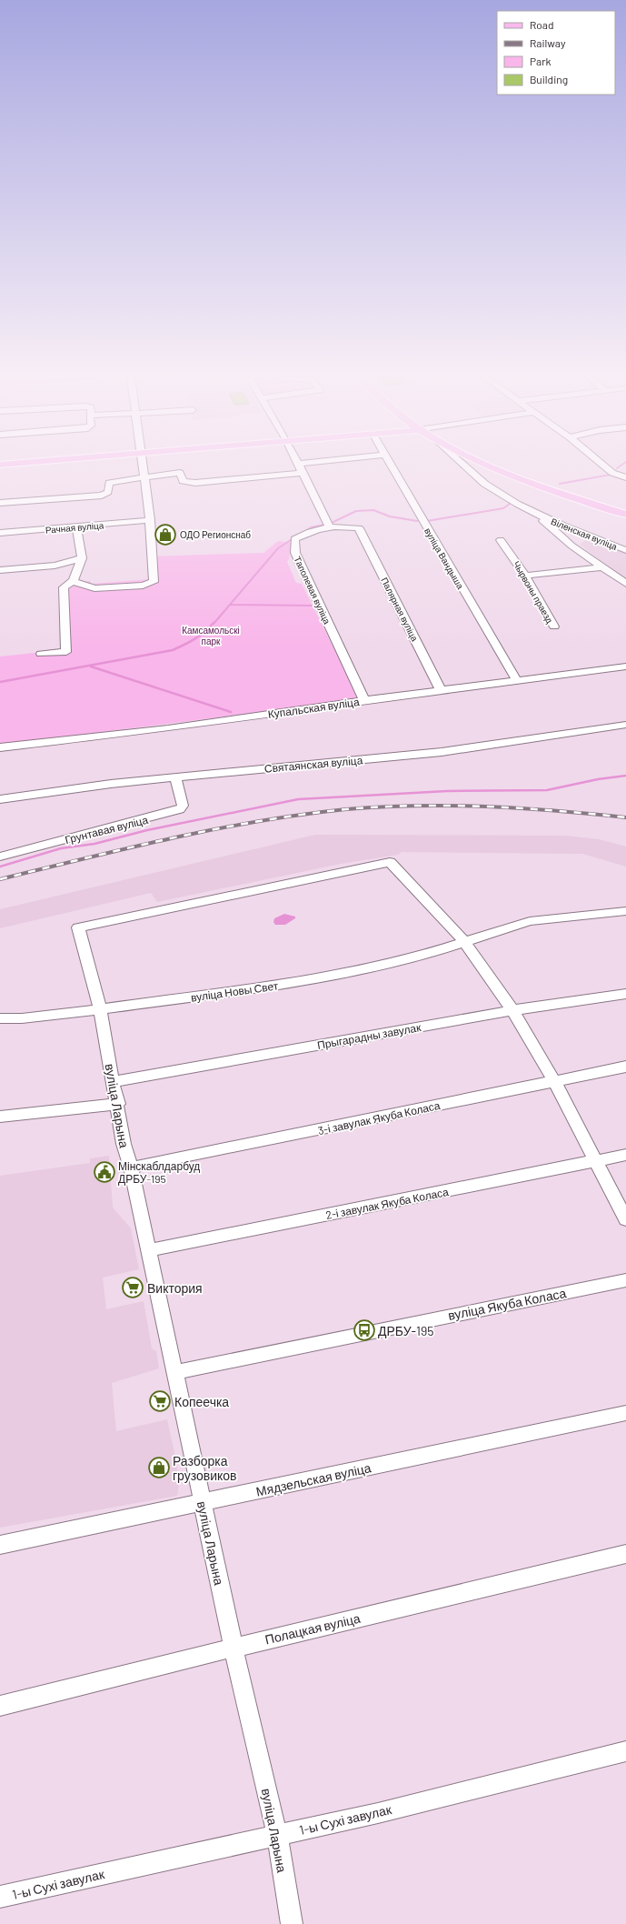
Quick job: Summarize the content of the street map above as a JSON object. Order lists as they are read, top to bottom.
{
  "streets": {
    "street": [
      "Рачная вуліца",
      "Віленская вуліца",
      "вуліца Вандыша",
      "Таполевая вуліца",
      "Чырвоны праезд",
      "Палярная вуліца",
      "Купальская вуліца",
      "Святаянская вуліца",
      "Грунтавая вуліца",
      "вуліца Новы Свет",
      "Прыгарадны завулак",
      "вуліца Ларына",
      "3-і завулак Якуба Коласа",
      "2-і завулак Якуба Коласа",
      "вуліца Якуба Коласа",
      "Мядзельская вуліца",
      "Полацкая вуліца",
      "1-ы Сухі завулак"
    ]
  },
  "crossings": [
    ["вуліца Вандыша", "Купальская вуліца"],
    ["Таполевая вуліца", "Палярная вуліца"],
    ["Таполевая вуліца", "Купальская вуліца"],
    ["Палярная вуліца", "Купальская вуліца"],
    ["Святаянская вуліца", "Грунтавая вуліца"],
    ["вуліца Новы Свет", "вуліца Ларына"],
    ["Прыгарадны завулак", "вуліца Ларына"],
    ["вуліца Ларына", "3-і завулак Якуба Коласа"],
    ["вуліца Ларына", "2-і завулак Якуба Коласа"],
    ["вуліца Ларына", "вуліца Якуба Коласа"],
    ["вуліца Ларына", "Мядзельская вуліца"],
    ["вуліца Ларына", "Полацкая вуліца"],
    ["вуліца Ларына", "1-ы Сухі завулак"]
  ],
  "parks": ["Камсамольскі парк"],
  "places": {
    "shop": ["ОДО Регионснаб", "Разборка грузовиков"],
    "public building": ["Мінскаблдарбуд ДРБУ-195"],
    "supermarket": ["Виктория", "Копеечка"],
    "bus stop": ["ДРБУ-195"]
  },
  "legend": [
    "Road",
    "Railway",
    "Park",
    "Building"
  ]
}
